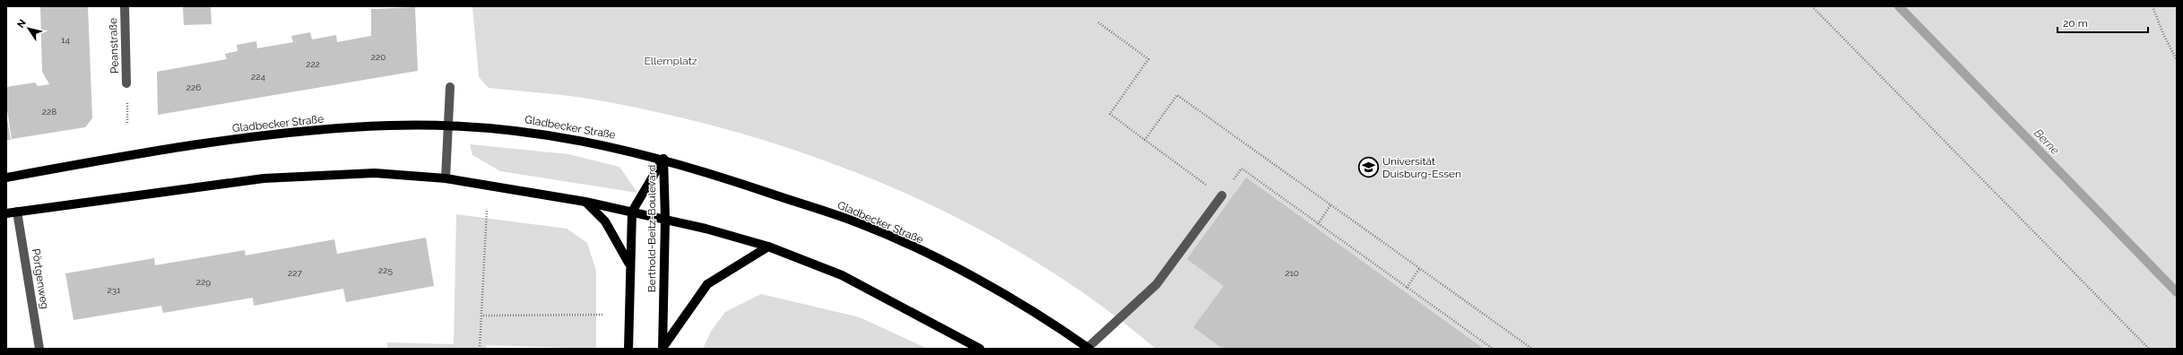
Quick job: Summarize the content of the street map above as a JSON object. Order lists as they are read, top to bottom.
{
  "streets": {
    "main road": ["Gladbecker Straße", "Berthold-Beitz-Boulevard"],
    "street": ["Peanstraße", "Pörtgenweg"]
  },
  "crossings": [
    ["Gladbecker Straße", "Berthold-Beitz-Boulevard"]
  ],
  "water": ["Berne"],
  "parks": ["Ellernplatz"],
  "places": {
    "school or university": ["Universität Duisburg-Essen"]
  },
  "house_numbers": [
    "14",
    "220",
    "222",
    "224",
    "226",
    "228",
    "225",
    "227",
    "210",
    "229",
    "231"
  ],
  "scale_bar": "20 m",
  "north": "top left"
}
